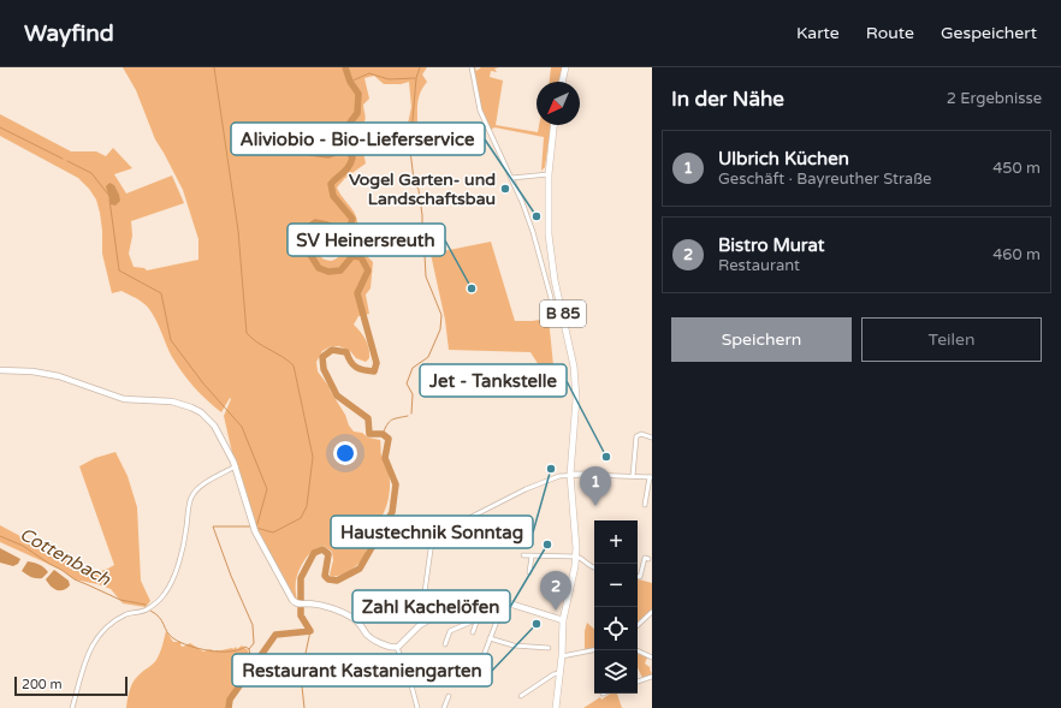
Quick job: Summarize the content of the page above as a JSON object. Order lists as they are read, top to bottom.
{
  "streets": {
    "main road": ["B 85"]
  },
  "water": ["Cottenbach"],
  "places": [
    "Vogel Garten- und Landschaftsbau",
    "Aliviobio - Bio-Lieferservice",
    "SV Heinersreuth",
    "Jet - Tankstelle",
    "Haustechnik Sonntag",
    "Zahl Kachelöfen",
    "Restaurant Kastaniengarten"
  ],
  "scale_bar": "200 m",
  "north": "bottom left",
  "page": {
    "header": "Wayfind",
    "nav": ["Karte", "Route", "Gespeichert"],
    "heading": ["In der Nähe", "2 Ergebnisse"],
    "list": [
      {
        "mark": "1",
        "name": "Ulbrich Küchen",
        "note": "Geschäft · Bayreuther Straße",
        "value": "450 m"
      },
      {
        "mark": "2",
        "name": "Bistro Murat",
        "note": "Restaurant",
        "value": "460 m"
      }
    ],
    "buttons": ["Speichern", "Teilen"],
    "pins": ["1", "2"],
    "map_buttons": ["+", "−"],
    "scale": "200 m"
  }
}
